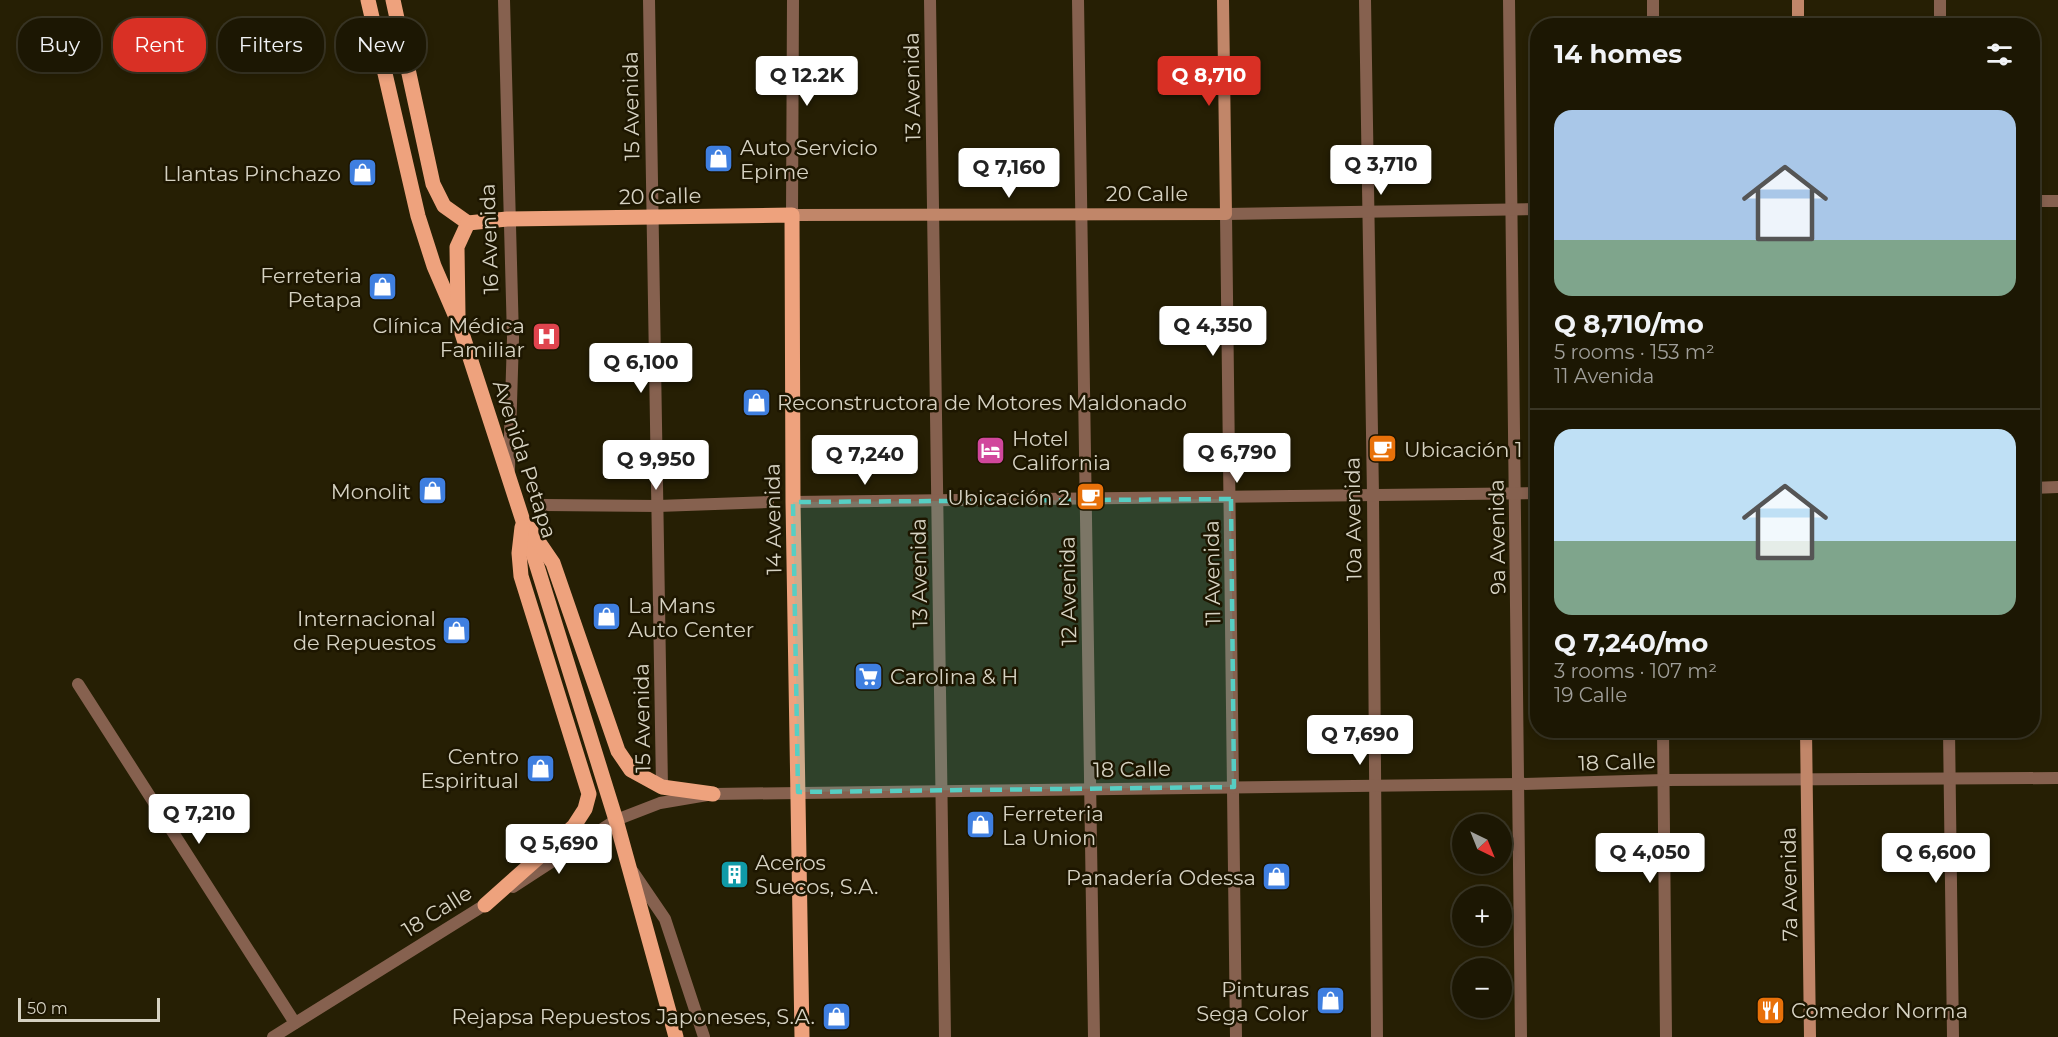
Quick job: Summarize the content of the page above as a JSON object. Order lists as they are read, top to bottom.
{
  "streets": {
    "main road": [
      "20 Calle",
      "Avenida Petapa",
      "14 Avenida",
      "11 Avenida",
      "7a Avenida"
    ],
    "street": [
      "13 Avenida",
      "15 Avenida",
      "16 Avenida",
      "10a Avenida",
      "9a Avenida",
      "12 Avenida",
      "18 Calle"
    ]
  },
  "crossings": [
    ["13 Avenida", "20 Calle"],
    ["13 Avenida", "18 Calle"],
    ["15 Avenida", "20 Calle"],
    ["20 Calle", "16 Avenida"],
    ["20 Calle", "14 Avenida"],
    ["20 Calle", "10a Avenida"],
    ["20 Calle", "9a Avenida"],
    ["20 Calle", "11 Avenida"],
    ["20 Calle", "12 Avenida"],
    ["16 Avenida", "Avenida Petapa"],
    ["Avenida Petapa", "18 Calle"],
    ["14 Avenida", "18 Calle"],
    ["10a Avenida", "18 Calle"],
    ["9a Avenida", "18 Calle"],
    ["11 Avenida", "18 Calle"],
    ["12 Avenida", "18 Calle"],
    ["18 Calle", "7a Avenida"]
  ],
  "places": {
    "shop": [
      "Auto Servicio Epime",
      "Llantas Pinchazo",
      "Ferreteria Petapa",
      "Reconstructora de Motores Maldonado",
      "Monolit",
      "La Mans Auto Center",
      "Internacional de Repuestos",
      "Centro Espiritual",
      "Ferreteria La Union",
      "Panadería Odessa",
      "Pinturas Sega Color",
      "Rejapsa Repuestos Japoneses, S.A."
    ],
    "hospital": ["Clínica Médica Familiar"],
    "cafe": ["Ubicación 1", "Ubicación 2"],
    "hotel": ["Hotel California"],
    "supermarket": ["Carolina & H"],
    "building": ["Aceros Suecos, S.A."],
    "restaurant": ["Comedor Norma"]
  },
  "scale_bar": "50 m",
  "north": "bottom right",
  "page": {
    "chip": [
      "Buy",
      "Rent",
      "Filters",
      "New"
    ],
    "heading": "14 homes",
    "price": [
      "Q 12.2K",
      "Q 8,710",
      "Q 3,710",
      "Q 7,160",
      "Q 4,350",
      "Q 6,100",
      "Q 6,790",
      "Q 7,240",
      "Q 9,950",
      "Q 7,690",
      "Q 7,210",
      "Q 5,690",
      "Q 4,050",
      "Q 6,600"
    ],
    "list": [
      {
        "name": "Q 8,710/mo",
        "note": "5 rooms · 153 m² · 11 Avenida"
      },
      {
        "name": "Q 7,240/mo",
        "note": "3 rooms · 107 m² · 19 Calle"
      }
    ],
    "map_buttons": ["+", "−"],
    "scale": "50 m"
  }
}
